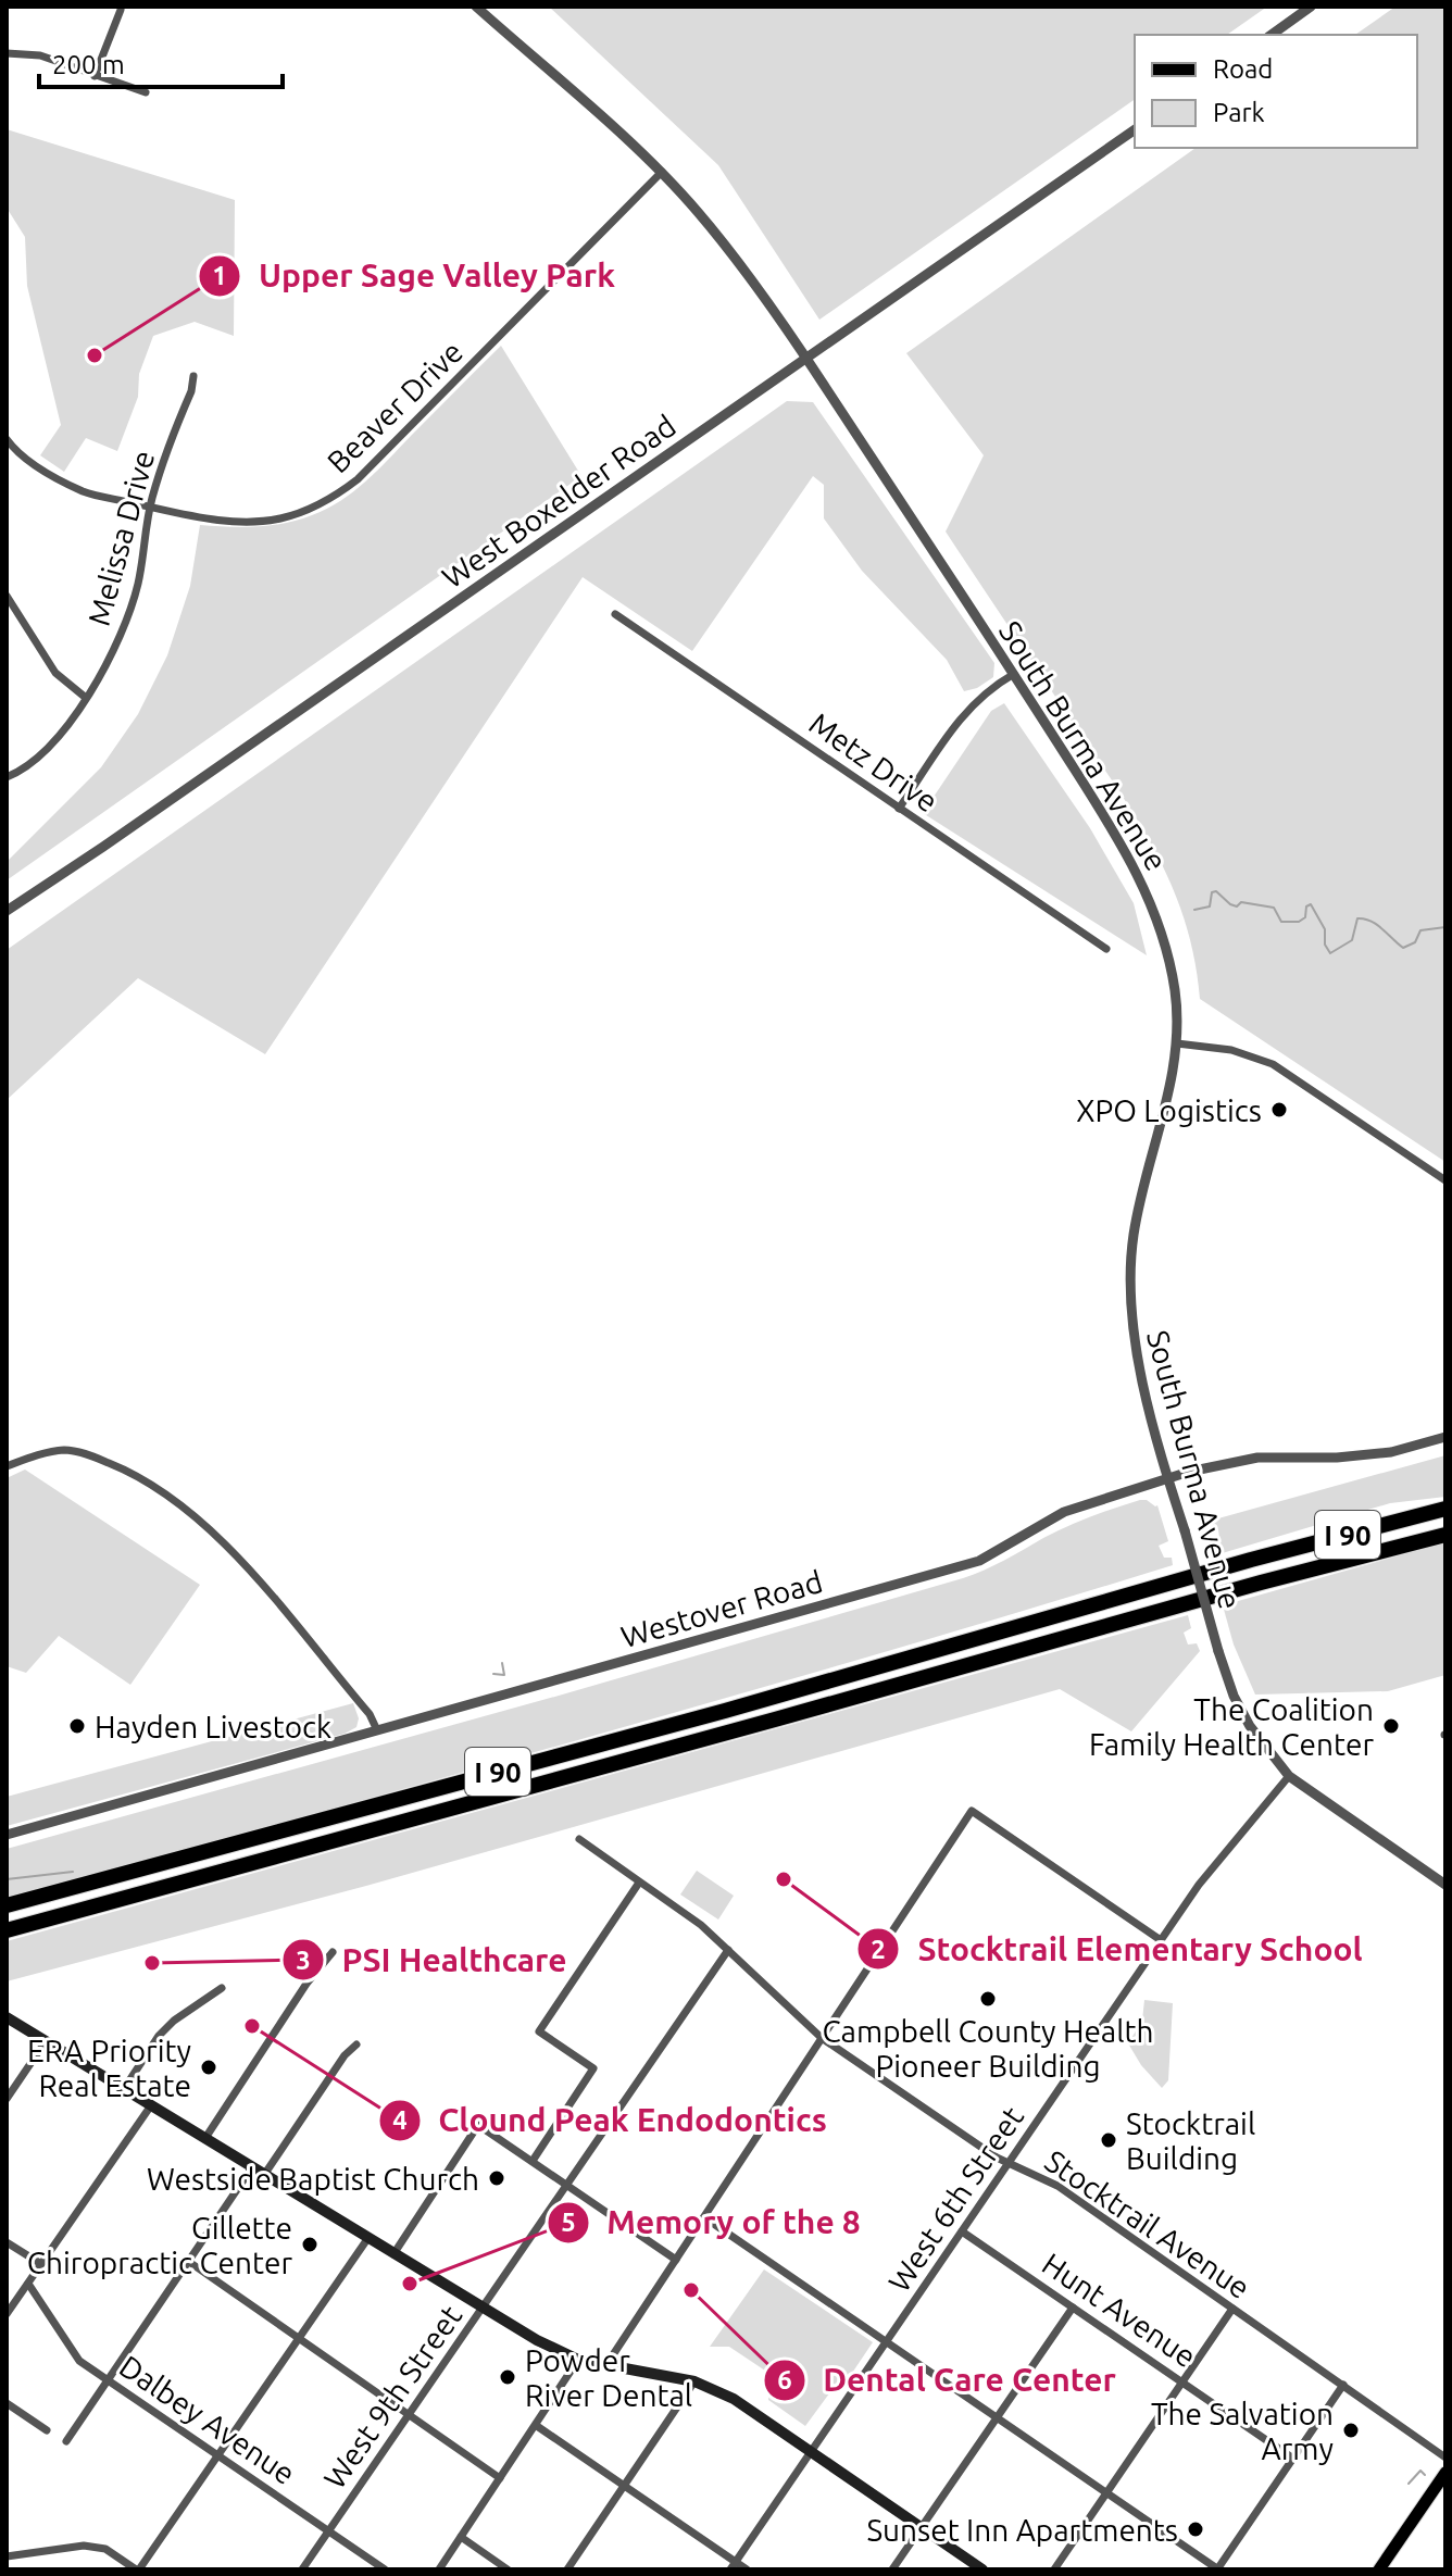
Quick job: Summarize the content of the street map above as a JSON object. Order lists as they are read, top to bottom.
{
  "streets": {
    "highway": ["I 90"],
    "street": [
      "Beaver Drive",
      "West Boxelder Road",
      "Melissa Drive",
      "South Burma Avenue",
      "Metz Drive",
      "Westover Road",
      "West 6th Street",
      "Stocktrail Avenue",
      "Hunt Avenue",
      "West 9th Street",
      "Dalbey Avenue"
    ]
  },
  "crossings": [
    ["Beaver Drive", "Melissa Drive"],
    ["Beaver Drive", "South Burma Avenue"],
    ["West Boxelder Road", "South Burma Avenue"],
    ["South Burma Avenue", "Westover Road"],
    ["South Burma Avenue", "West 6th Street"],
    ["West 6th Street", "Stocktrail Avenue"],
    ["West 6th Street", "Hunt Avenue"],
    ["Stocktrail Avenue", "West 9th Street"],
    ["West 9th Street", "Dalbey Avenue"]
  ],
  "places": [
    "Upper Sage Valley Park",
    "XPO Logistics",
    "Hayden Livestock",
    "The Coalition Family Health Center",
    "Stocktrail Elementary School",
    "PSI Healthcare",
    "Campbell County Health Pioneer Building",
    "Clound Peak Endodontics",
    "ERA Priority Real Estate",
    "Stocktrail Building",
    "Westside Baptist Church",
    "Gillette Chiropractic Center",
    "Memory of the 8",
    "Dental Care Center",
    "Powder River Dental",
    "The Salvation Army",
    "Sunset Inn Apartments"
  ],
  "legend": ["Road", "Park"],
  "scale_bar": "200 m"
}
